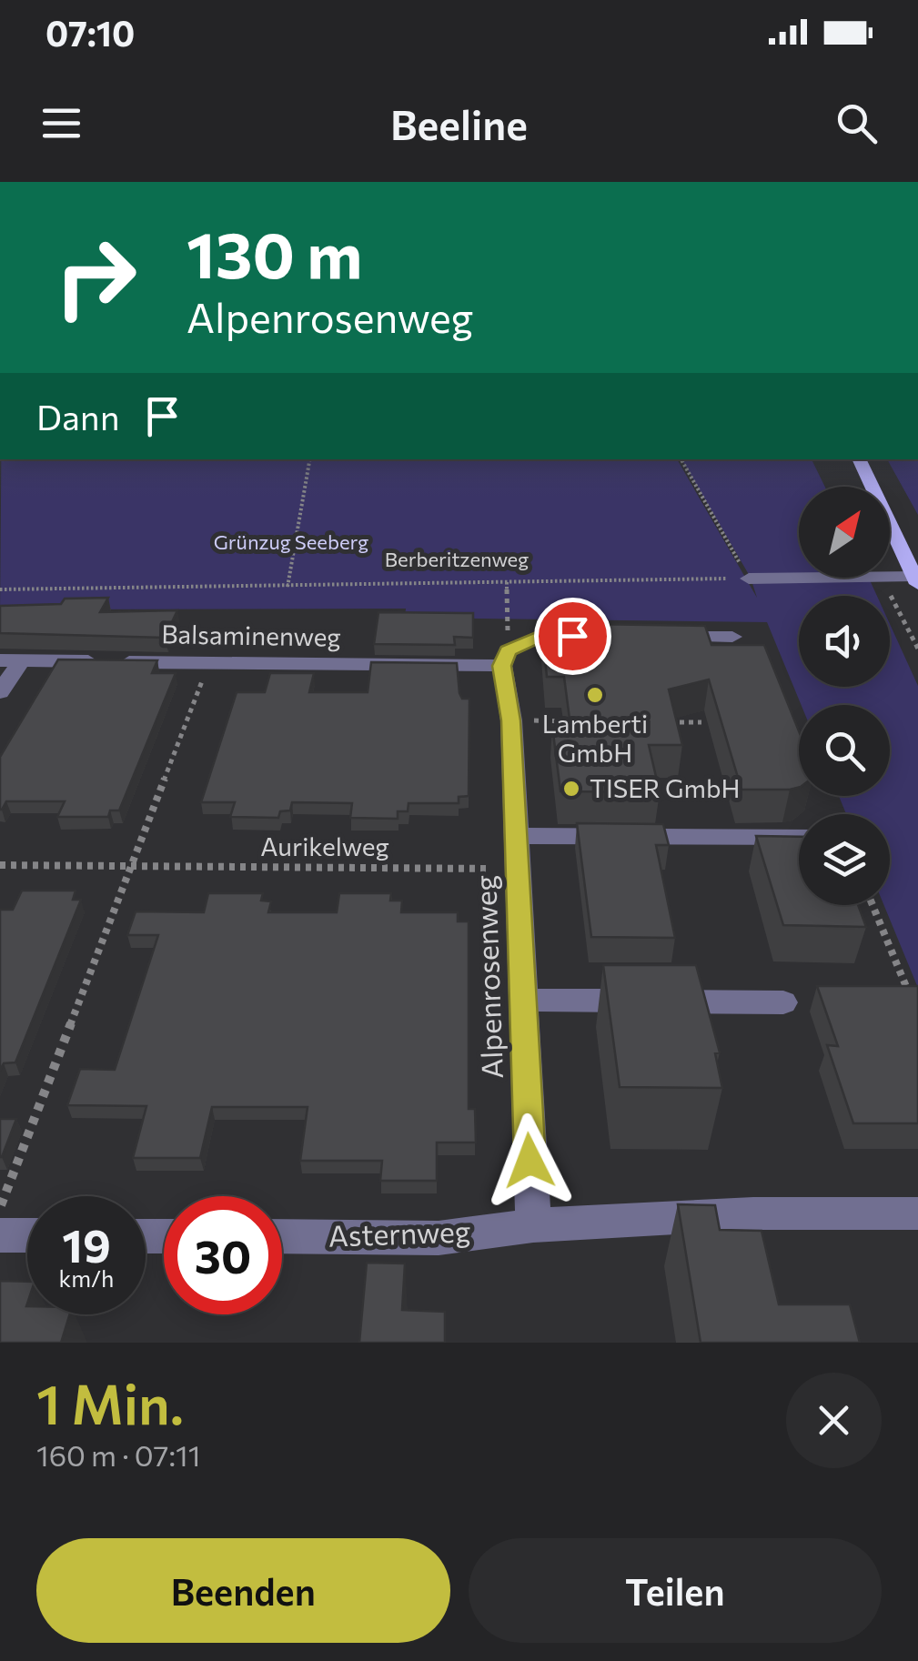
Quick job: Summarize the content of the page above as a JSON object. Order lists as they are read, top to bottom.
{
  "streets": {
    "street": ["Balsaminenweg", "Alpenrosenweg", "Asternweg"],
    "path": ["Berberitzenweg", "Aurikelweg"]
  },
  "crossings": [
    ["Balsaminenweg", "Alpenrosenweg"],
    ["Aurikelweg", "Alpenrosenweg"],
    ["Alpenrosenweg", "Asternweg"]
  ],
  "parks": ["Grünzug Seeberg"],
  "places": ["Lamberti GmbH", "TISER GmbH"],
  "north": "top right",
  "page": {
    "status": "07:10",
    "header": "Beeline",
    "turn": ["130 m", "Alpenrosenweg"],
    "then": "Dann",
    "speed": "19 km/h",
    "limit": "30",
    "heading": ["1 Min.", "160 m · 07:11"],
    "buttons": ["Beenden", "Teilen"]
  }
}
